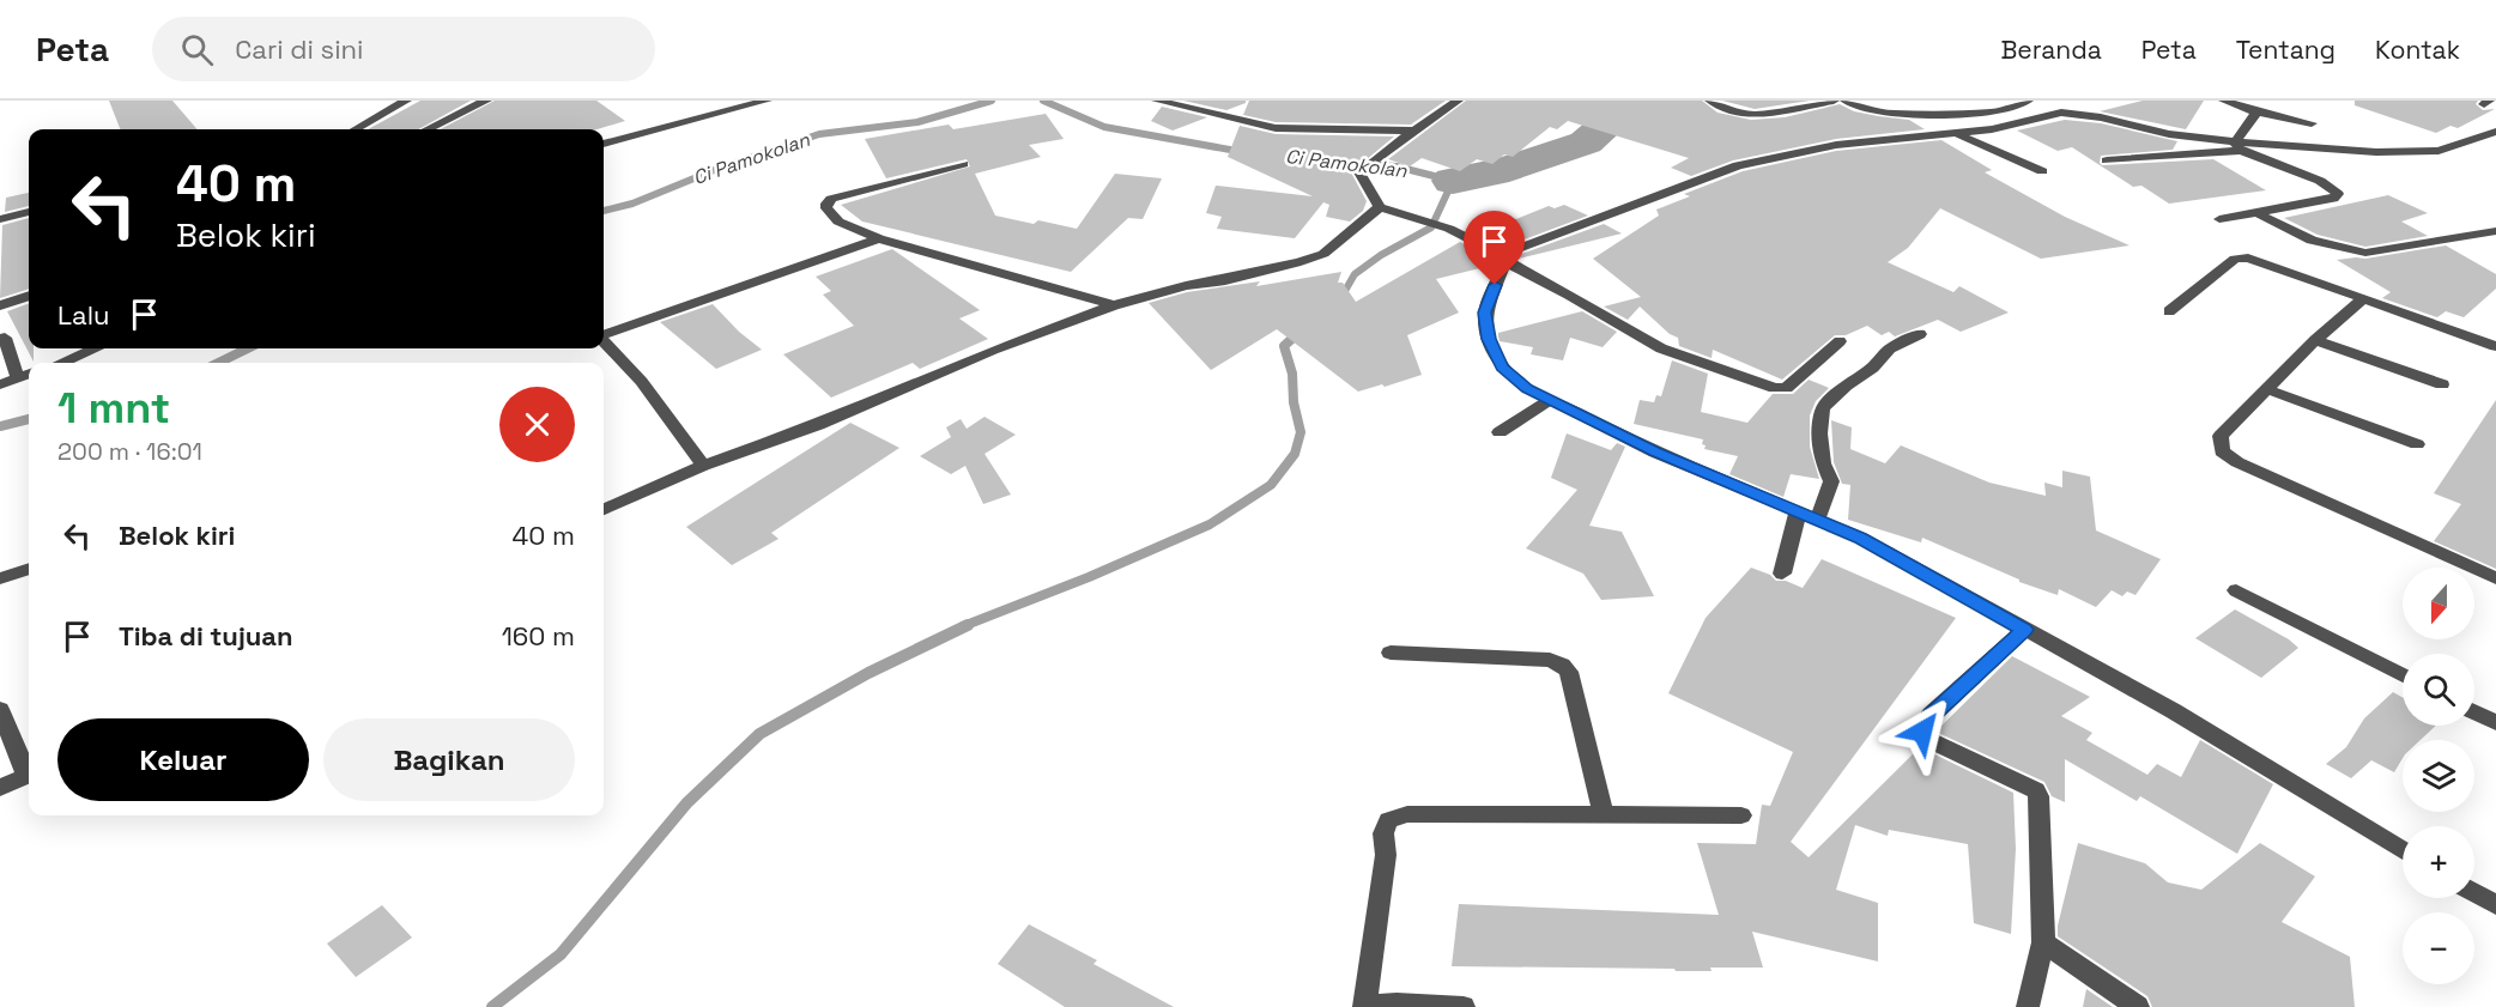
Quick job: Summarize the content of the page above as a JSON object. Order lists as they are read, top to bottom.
{
  "water": ["Ci Pamokolan"],
  "north": "bottom",
  "page": {
    "header": "Peta",
    "search": "Cari di sini",
    "nav": [
      "Beranda",
      "Peta",
      "Tentang",
      "Kontak"
    ],
    "turn": ["40 m", "Belok kiri"],
    "then": "Lalu",
    "heading": ["1 mnt", "200 m · 16:01"],
    "list": [
      {
        "name": "Belok kiri",
        "value": "40 m"
      },
      {
        "name": "Tiba di tujuan",
        "value": "160 m"
      }
    ],
    "map_buttons": ["+", "−"],
    "buttons": ["Keluar", "Bagikan"]
  }
}
